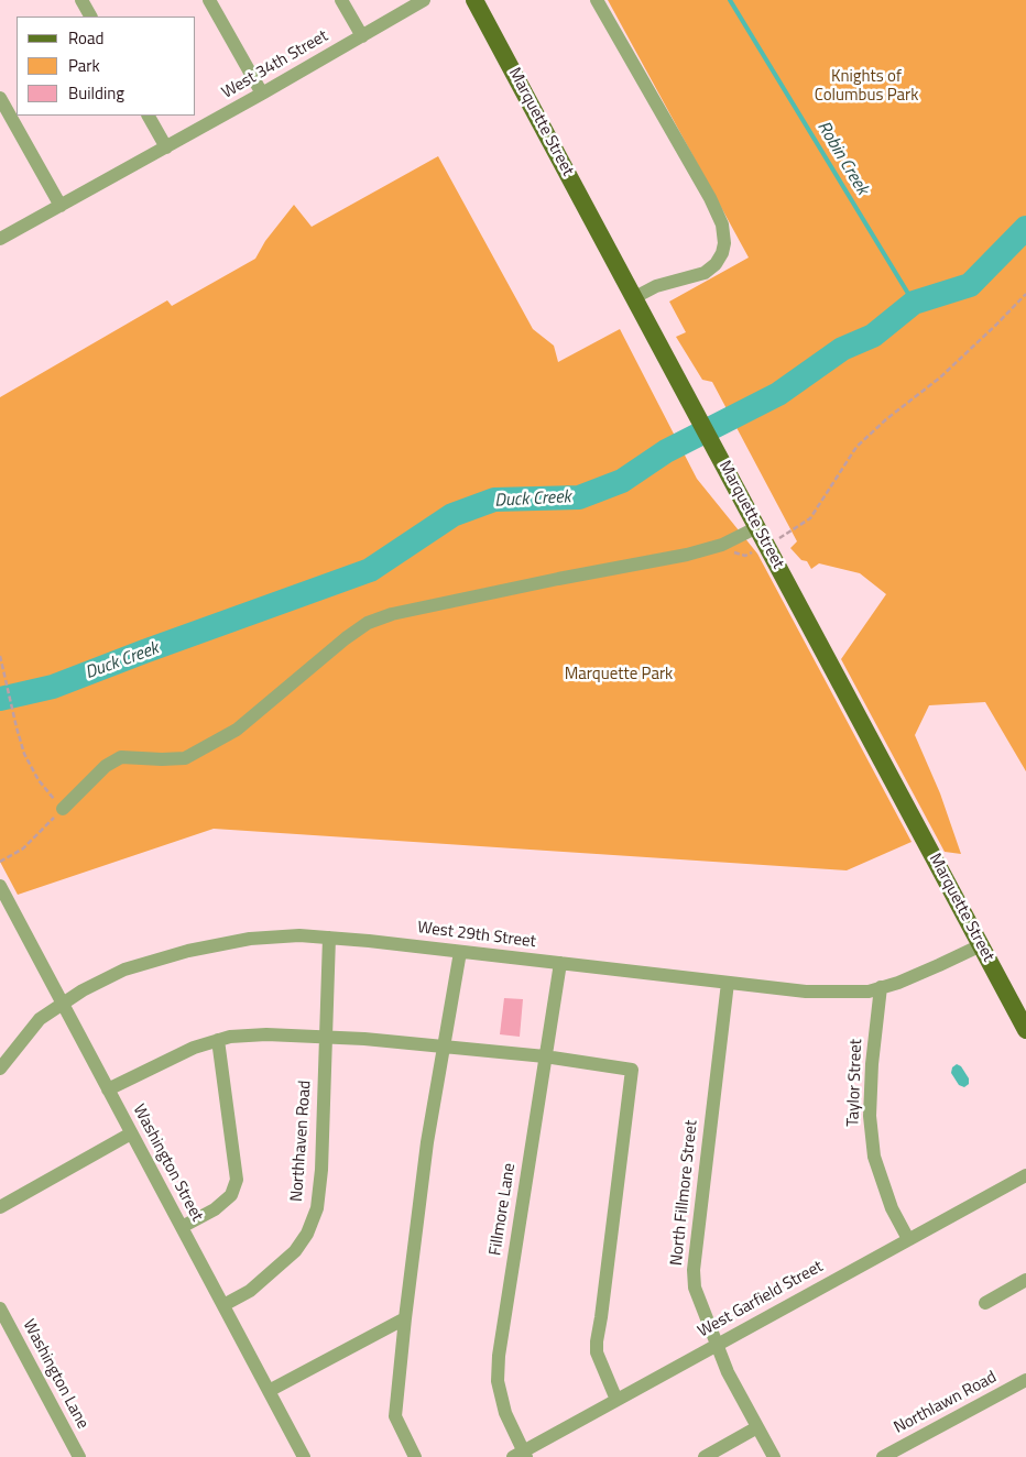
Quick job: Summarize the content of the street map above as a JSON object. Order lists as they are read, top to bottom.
{
  "streets": {
    "main road": ["Marquette Street"],
    "street": [
      "West 34th Street",
      "West 29th Street",
      "Taylor Street",
      "Northhaven Road",
      "Washington Street",
      "North Fillmore Street",
      "Fillmore Lane",
      "West Garfield Street",
      "Washington Lane",
      "Northlawn Road"
    ]
  },
  "crossings": [
    ["Marquette Street", "West 29th Street"],
    ["West 29th Street", "Taylor Street"],
    ["West 29th Street", "Northhaven Road"],
    ["West 29th Street", "Washington Street"],
    ["West 29th Street", "North Fillmore Street"],
    ["West 29th Street", "Fillmore Lane"],
    ["Taylor Street", "West Garfield Street"],
    ["Northhaven Road", "Washington Street"],
    ["North Fillmore Street", "West Garfield Street"],
    ["Fillmore Lane", "West Garfield Street"]
  ],
  "water": ["Robin Creek", "Duck Creek"],
  "parks": ["Knights of Columbus Park", "Marquette Park"],
  "legend": ["Road", "Park", "Building"]
}
